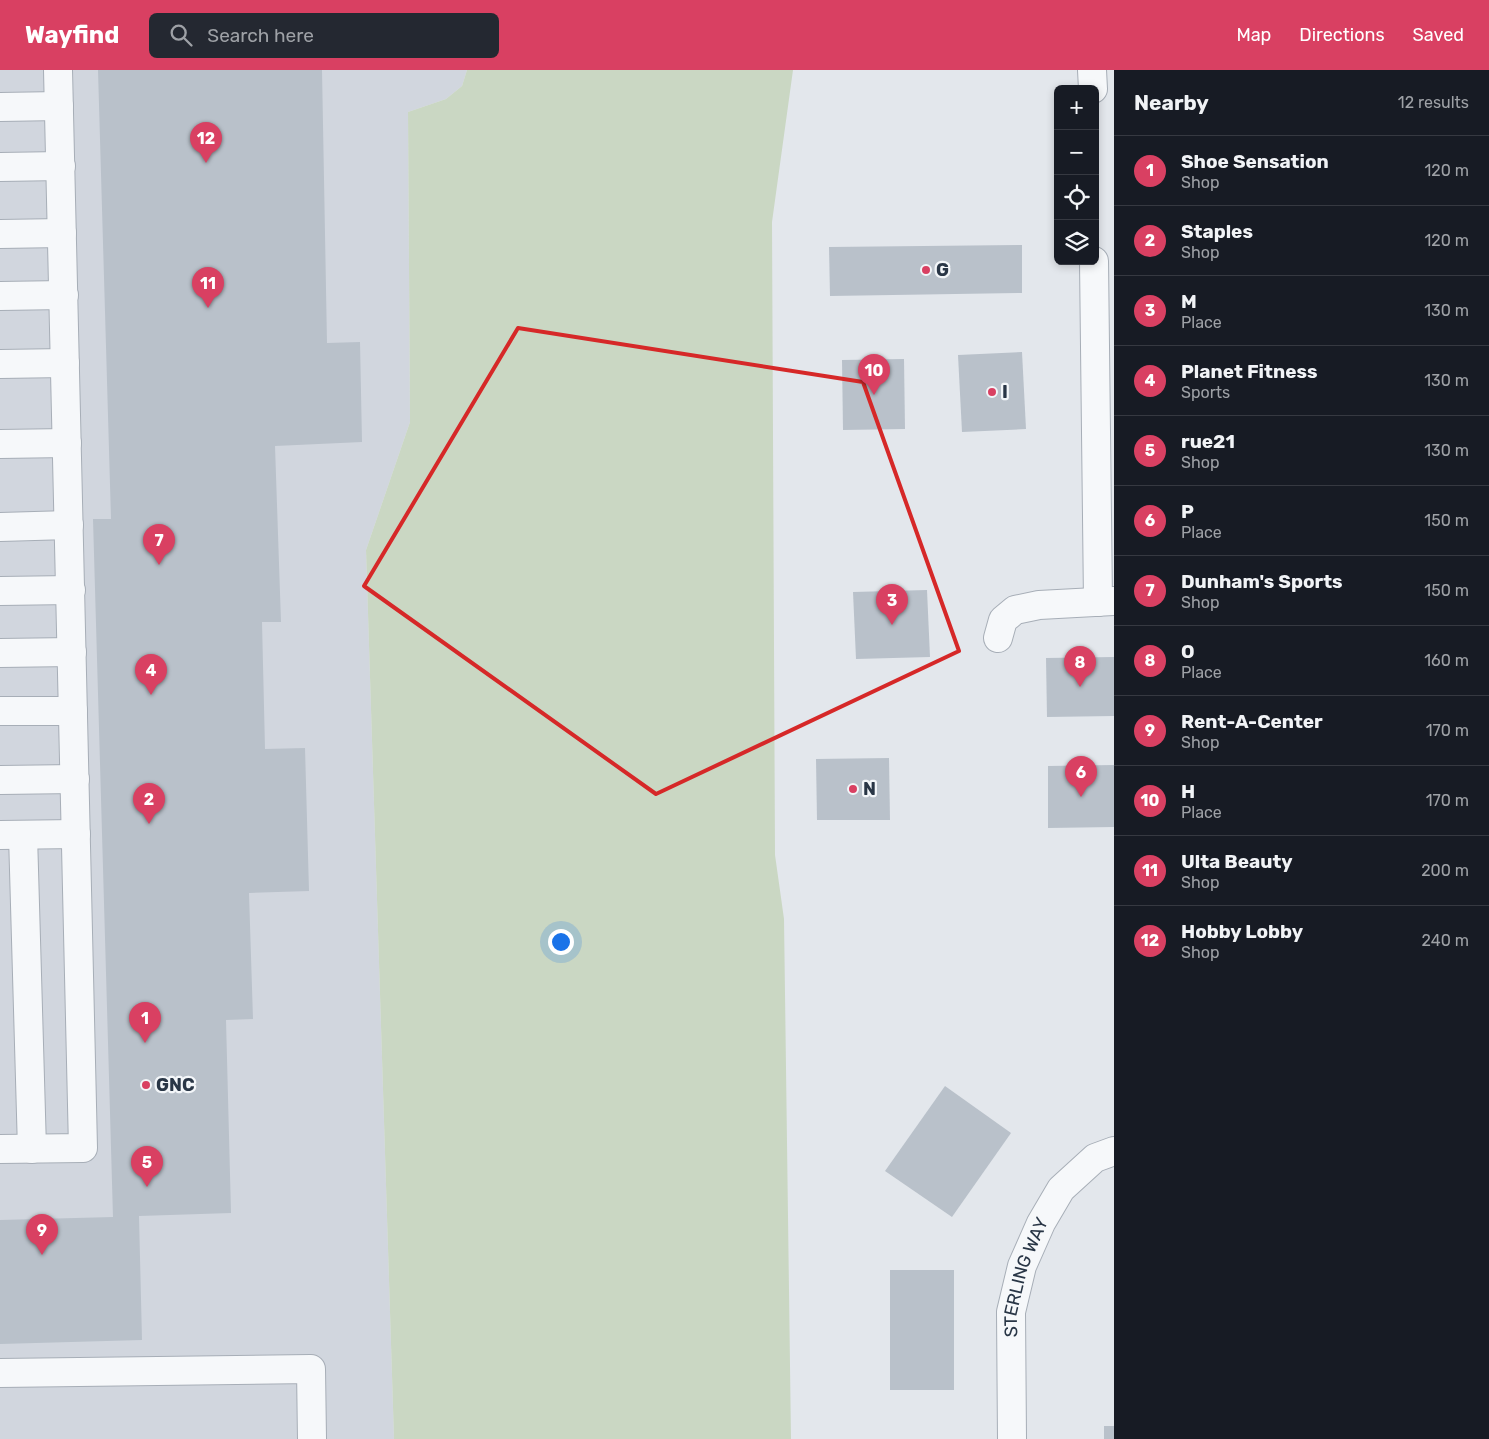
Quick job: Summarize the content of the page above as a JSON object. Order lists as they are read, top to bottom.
{
  "streets": {
    "street": ["STERLING WAY"]
  },
  "places": [
    "G",
    "I",
    "N",
    "GNC"
  ],
  "page": {
    "header": "Wayfind",
    "search": "Search here",
    "nav": ["Map", "Directions", "Saved"],
    "heading": ["Nearby", "12 results"],
    "map_buttons": ["+", "−"],
    "pins": [
      "12",
      "11",
      "10",
      "7",
      "3",
      "8",
      "4",
      "6",
      "2",
      "1",
      "5",
      "9"
    ],
    "list": [
      {
        "mark": "1",
        "name": "Shoe Sensation",
        "note": "Shop",
        "value": "120 m"
      },
      {
        "mark": "2",
        "name": "Staples",
        "note": "Shop",
        "value": "120 m"
      },
      {
        "mark": "3",
        "name": "M",
        "note": "Place",
        "value": "130 m"
      },
      {
        "mark": "4",
        "name": "Planet Fitness",
        "note": "Sports",
        "value": "130 m"
      },
      {
        "mark": "5",
        "name": "rue21",
        "note": "Shop",
        "value": "130 m"
      },
      {
        "mark": "6",
        "name": "P",
        "note": "Place",
        "value": "150 m"
      },
      {
        "mark": "7",
        "name": "Dunham's Sports",
        "note": "Shop",
        "value": "150 m"
      },
      {
        "mark": "8",
        "name": "O",
        "note": "Place",
        "value": "160 m"
      },
      {
        "mark": "9",
        "name": "Rent-A-Center",
        "note": "Shop",
        "value": "170 m"
      },
      {
        "mark": "10",
        "name": "H",
        "note": "Place",
        "value": "170 m"
      },
      {
        "mark": "11",
        "name": "Ulta Beauty",
        "note": "Shop",
        "value": "200 m"
      },
      {
        "mark": "12",
        "name": "Hobby Lobby",
        "note": "Shop",
        "value": "240 m"
      }
    ]
  }
}
